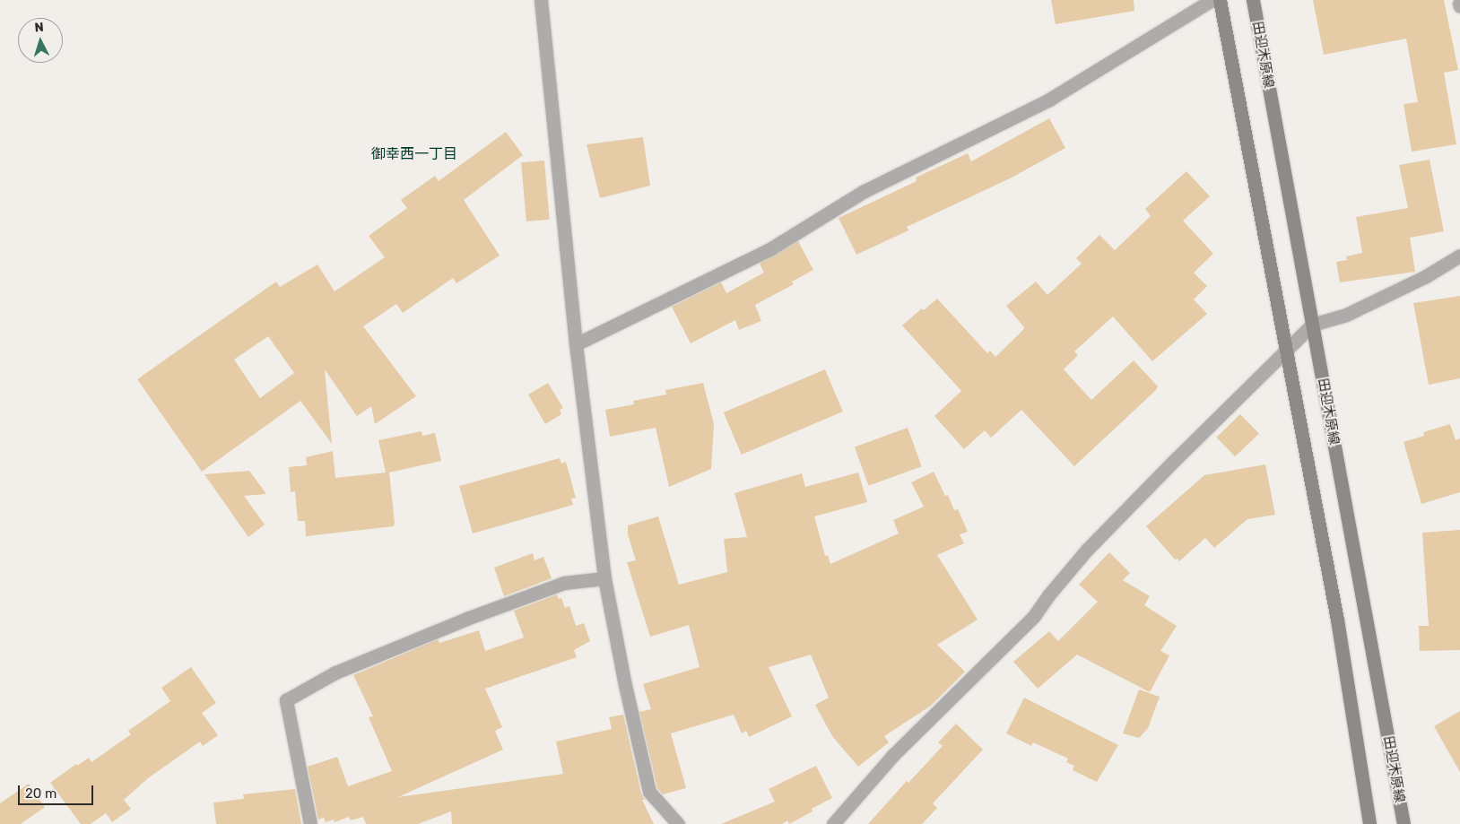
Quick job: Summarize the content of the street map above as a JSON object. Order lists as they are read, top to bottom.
{
  "streets": {
    "main road": ["田迎木原線"]
  },
  "districts": ["御幸西一丁目"],
  "scale_bar": "20 m",
  "north": "top"
}
